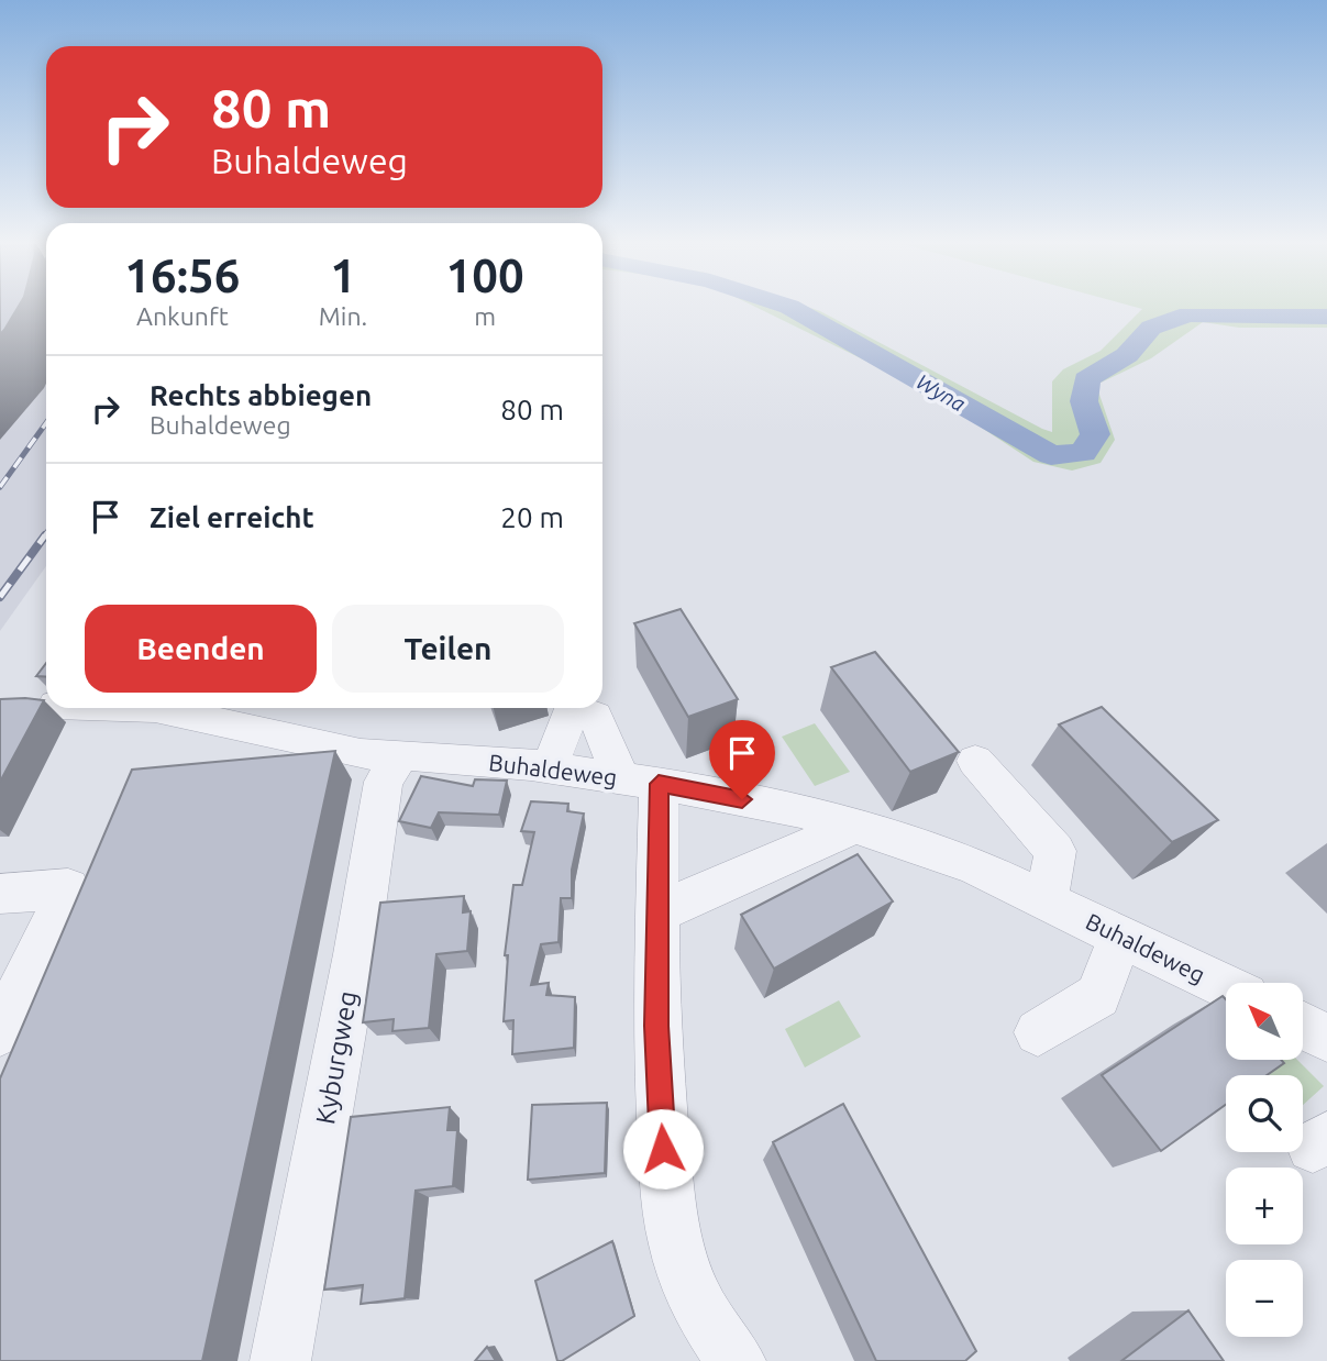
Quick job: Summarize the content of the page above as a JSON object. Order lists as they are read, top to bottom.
{
  "streets": {
    "street": ["Buhaldeweg", "Kyburgweg"]
  },
  "crossings": [
    ["Buhaldeweg", "Kyburgweg"]
  ],
  "water": ["Wyna"],
  "north": "top left",
  "page": {
    "turn": ["80 m", "Buhaldeweg"],
    "eta": [
      "16:56",
      "Ankunft",
      "1",
      "Min.",
      "100",
      "m"
    ],
    "list": [
      {
        "name": "Rechts abbiegen",
        "note": "Buhaldeweg",
        "value": "80 m"
      },
      {
        "name": "Ziel erreicht",
        "value": "20 m"
      }
    ],
    "buttons": ["Beenden", "Teilen"],
    "map_buttons": ["+", "−"]
  }
}
